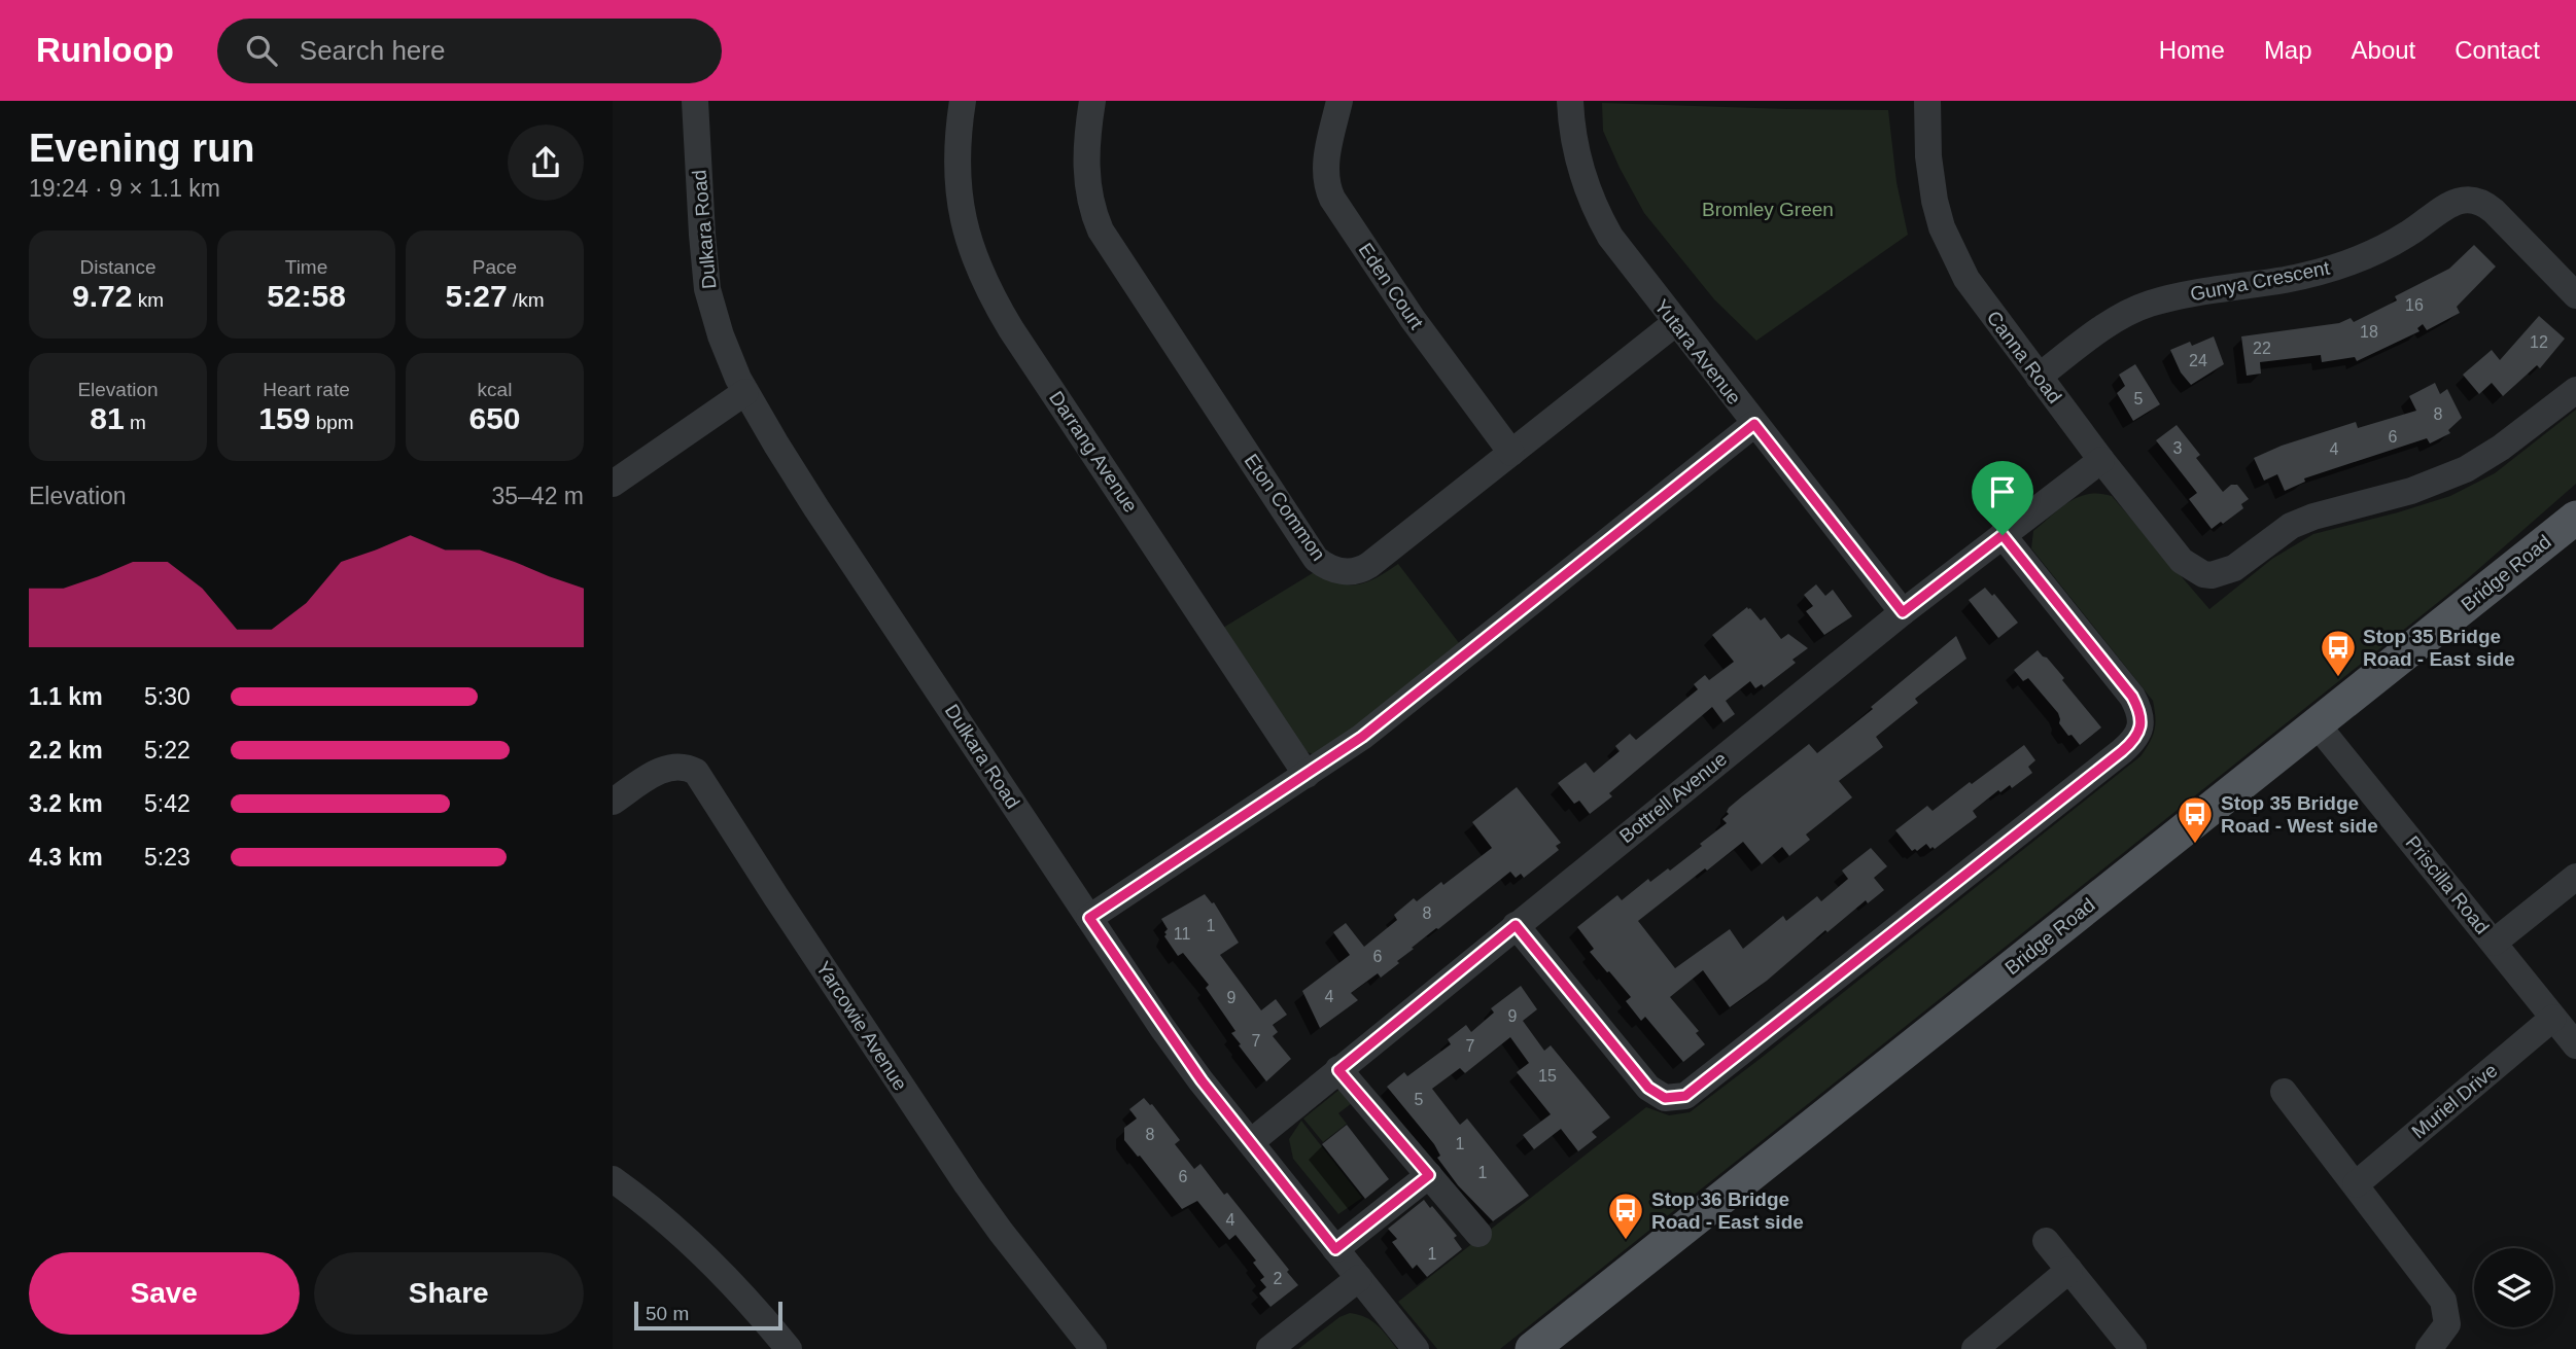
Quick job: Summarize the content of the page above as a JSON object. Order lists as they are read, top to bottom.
{
  "streets": {
    "main road": ["Bridge Road"],
    "street": [
      "Dulkara Road",
      "Gunya Crescent",
      "Eden Court",
      "Yutara Avenue",
      "Canna Road",
      "Darrang Avenue",
      "Eton Common",
      "Bottrell Avenue",
      "Priscilla Road",
      "Yarcowie Avenue",
      "Muriel Drive"
    ]
  },
  "crossings": [
    ["Dulkara Road", "Bottrell Avenue"],
    ["Gunya Crescent", "Canna Road"],
    ["Eden Court", "Eton Common"],
    ["Yutara Avenue", "Eton Common"],
    ["Yutara Avenue", "Bottrell Avenue"],
    ["Canna Road", "Bottrell Avenue"],
    ["Bridge Road", "Priscilla Road"],
    ["Priscilla Road", "Muriel Drive"]
  ],
  "parks": ["Bromley Green"],
  "places": {
    "bus stop": ["Stop 35 Bridge Road - East side", "Stop 35 Bridge Road - West side", "Stop 36 Bridge Road - East side"]
  },
  "house_numbers": [
    "16",
    "18",
    "12",
    "22",
    "24",
    "5",
    "8",
    "6",
    "3",
    "4",
    "8",
    "1",
    "11",
    "6",
    "4",
    "9",
    "9",
    "7",
    "7",
    "15",
    "5",
    "8",
    "1",
    "1",
    "6",
    "4",
    "1",
    "2"
  ],
  "scale_bar": "50 m",
  "page": {
    "header": "Runloop",
    "search": "Search here",
    "nav": [
      "Home",
      "Map",
      "About",
      "Contact"
    ],
    "heading": ["Evening run", "19:24 · 9 × 1.1 km"],
    "stats": [
      ["Distance", "9.72 km"],
      ["Time", "52:58"],
      ["Pace", "5:27 /km"],
      ["Elevation", "81 m"],
      ["Heart rate", "159 bpm"],
      ["kcal", "650"]
    ],
    "chart": ["Elevation", "35–42 m"],
    "list": [
      {
        "name": "1.1 km",
        "note": "5:30"
      },
      {
        "name": "2.2 km",
        "note": "5:22"
      },
      {
        "name": "3.2 km",
        "note": "5:42"
      },
      {
        "name": "4.3 km",
        "note": "5:23"
      }
    ],
    "buttons": ["Save", "Share"],
    "scale": "50 m"
  }
}
